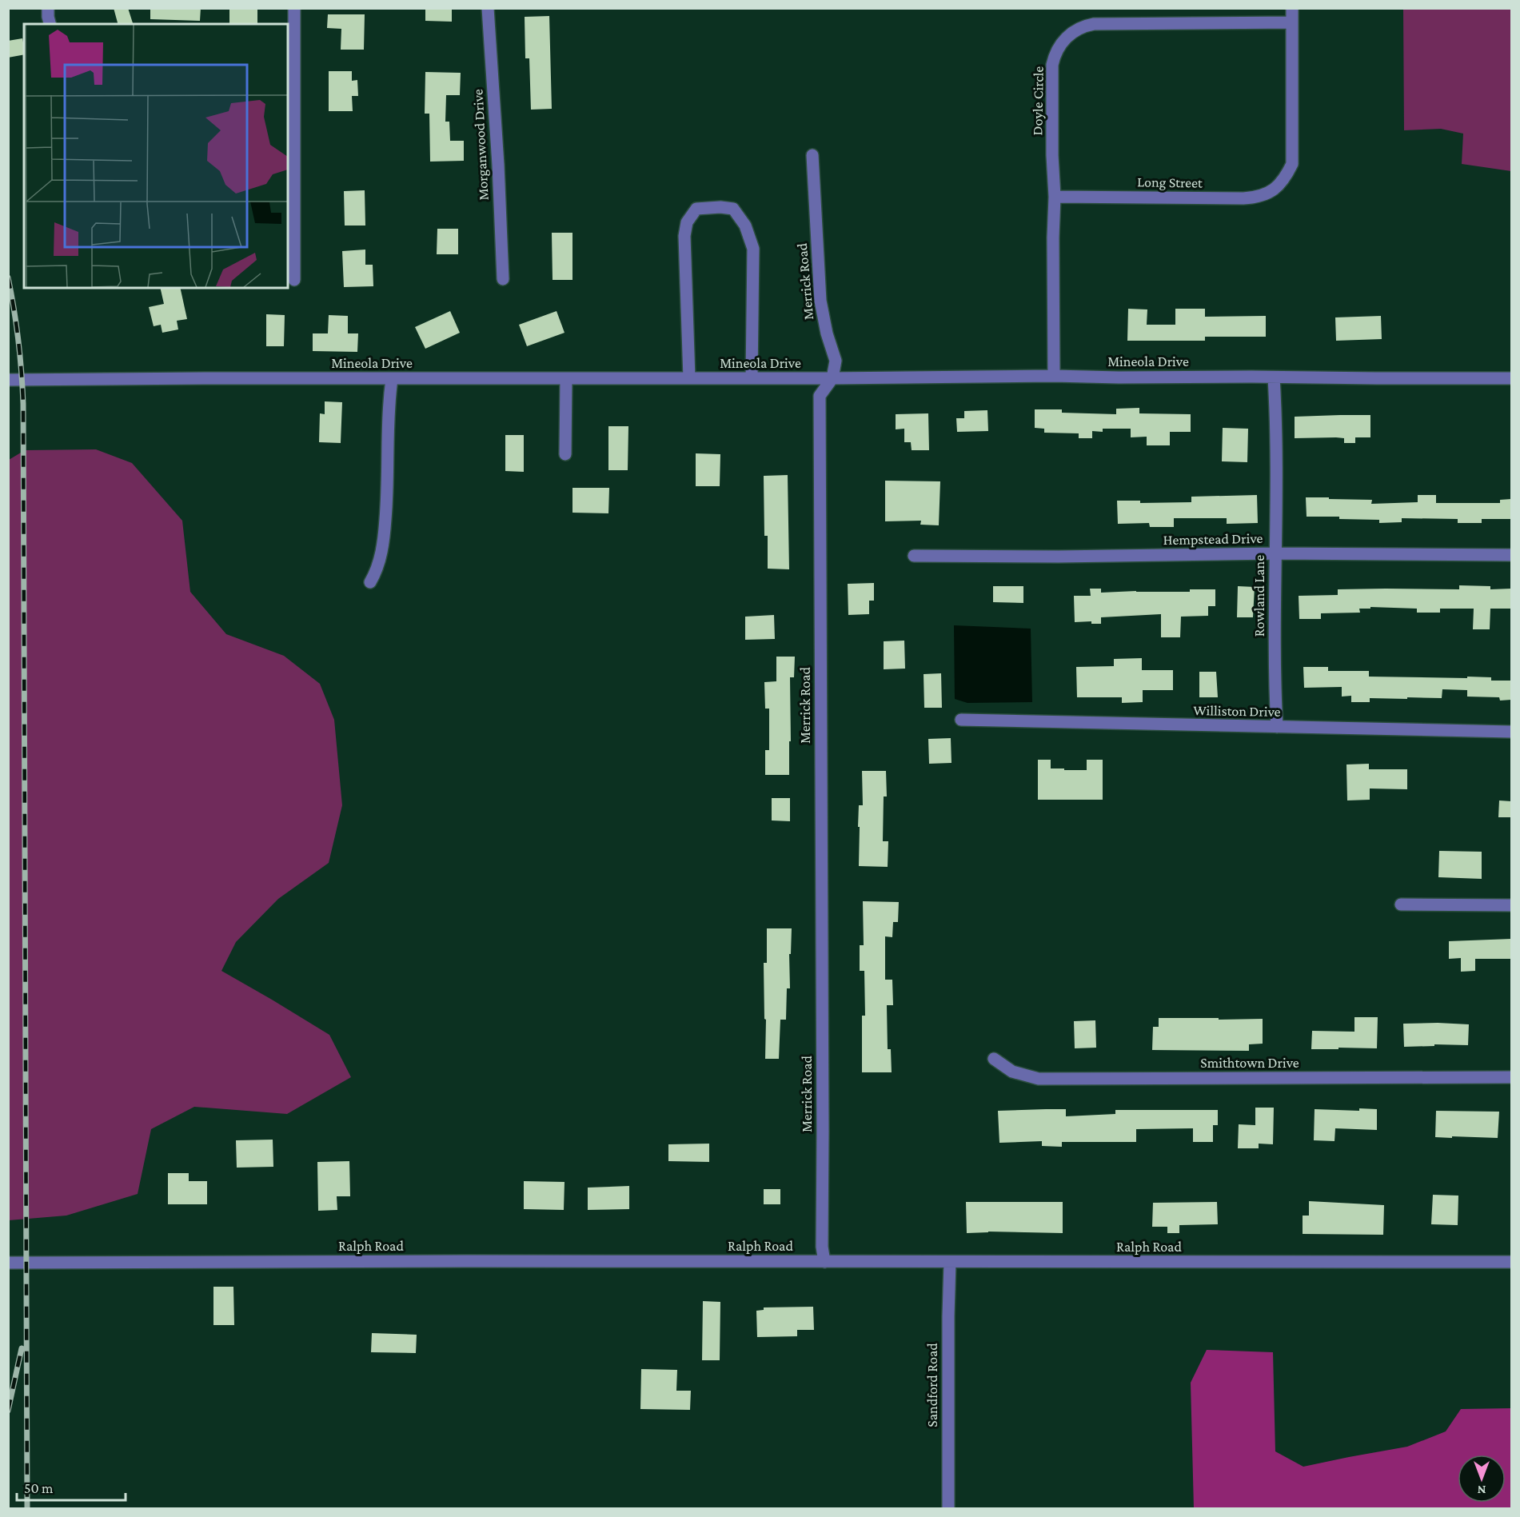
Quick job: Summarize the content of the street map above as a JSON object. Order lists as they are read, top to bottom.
{
  "streets": {
    "street": [
      "Doyle Circle",
      "Morganwood Drive",
      "Long Street",
      "Merrick Road",
      "Mineola Drive",
      "Hempstead Drive",
      "Rowland Lane",
      "Williston Drive",
      "Smithtown Drive",
      "Ralph Road",
      "Sandford Road"
    ]
  },
  "crossings": [
    ["Doyle Circle", "Long Street"],
    ["Merrick Road", "Mineola Drive"],
    ["Merrick Road", "Ralph Road"],
    ["Mineola Drive", "Rowland Lane"],
    ["Hempstead Drive", "Rowland Lane"],
    ["Rowland Lane", "Williston Drive"],
    ["Ralph Road", "Sandford Road"]
  ],
  "scale_bar": "50 m",
  "north": "bottom"
}
